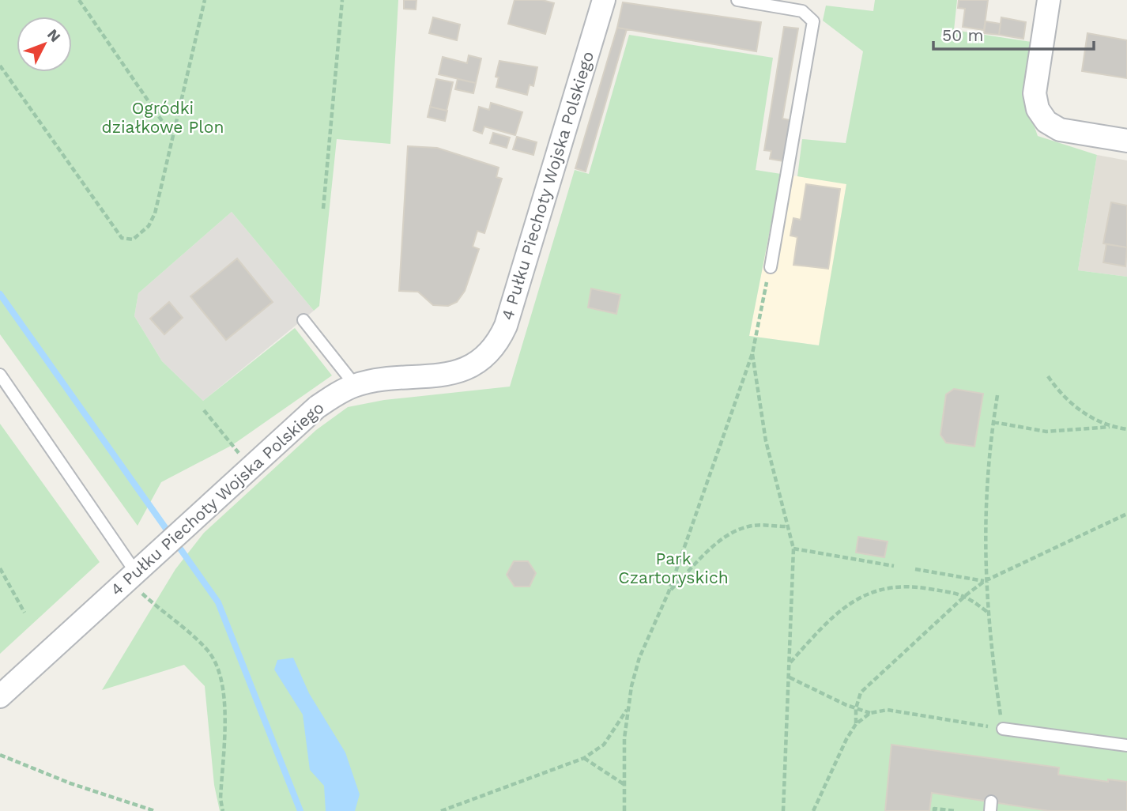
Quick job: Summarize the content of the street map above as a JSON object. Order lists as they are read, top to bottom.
{
  "streets": {
    "street": ["4 Pułku Piechoty Wojska Polskiego"]
  },
  "parks": ["Ogródki działkowe Plon", "Park Czartoryskich"],
  "scale_bar": "50 m",
  "north": "top right"
}
